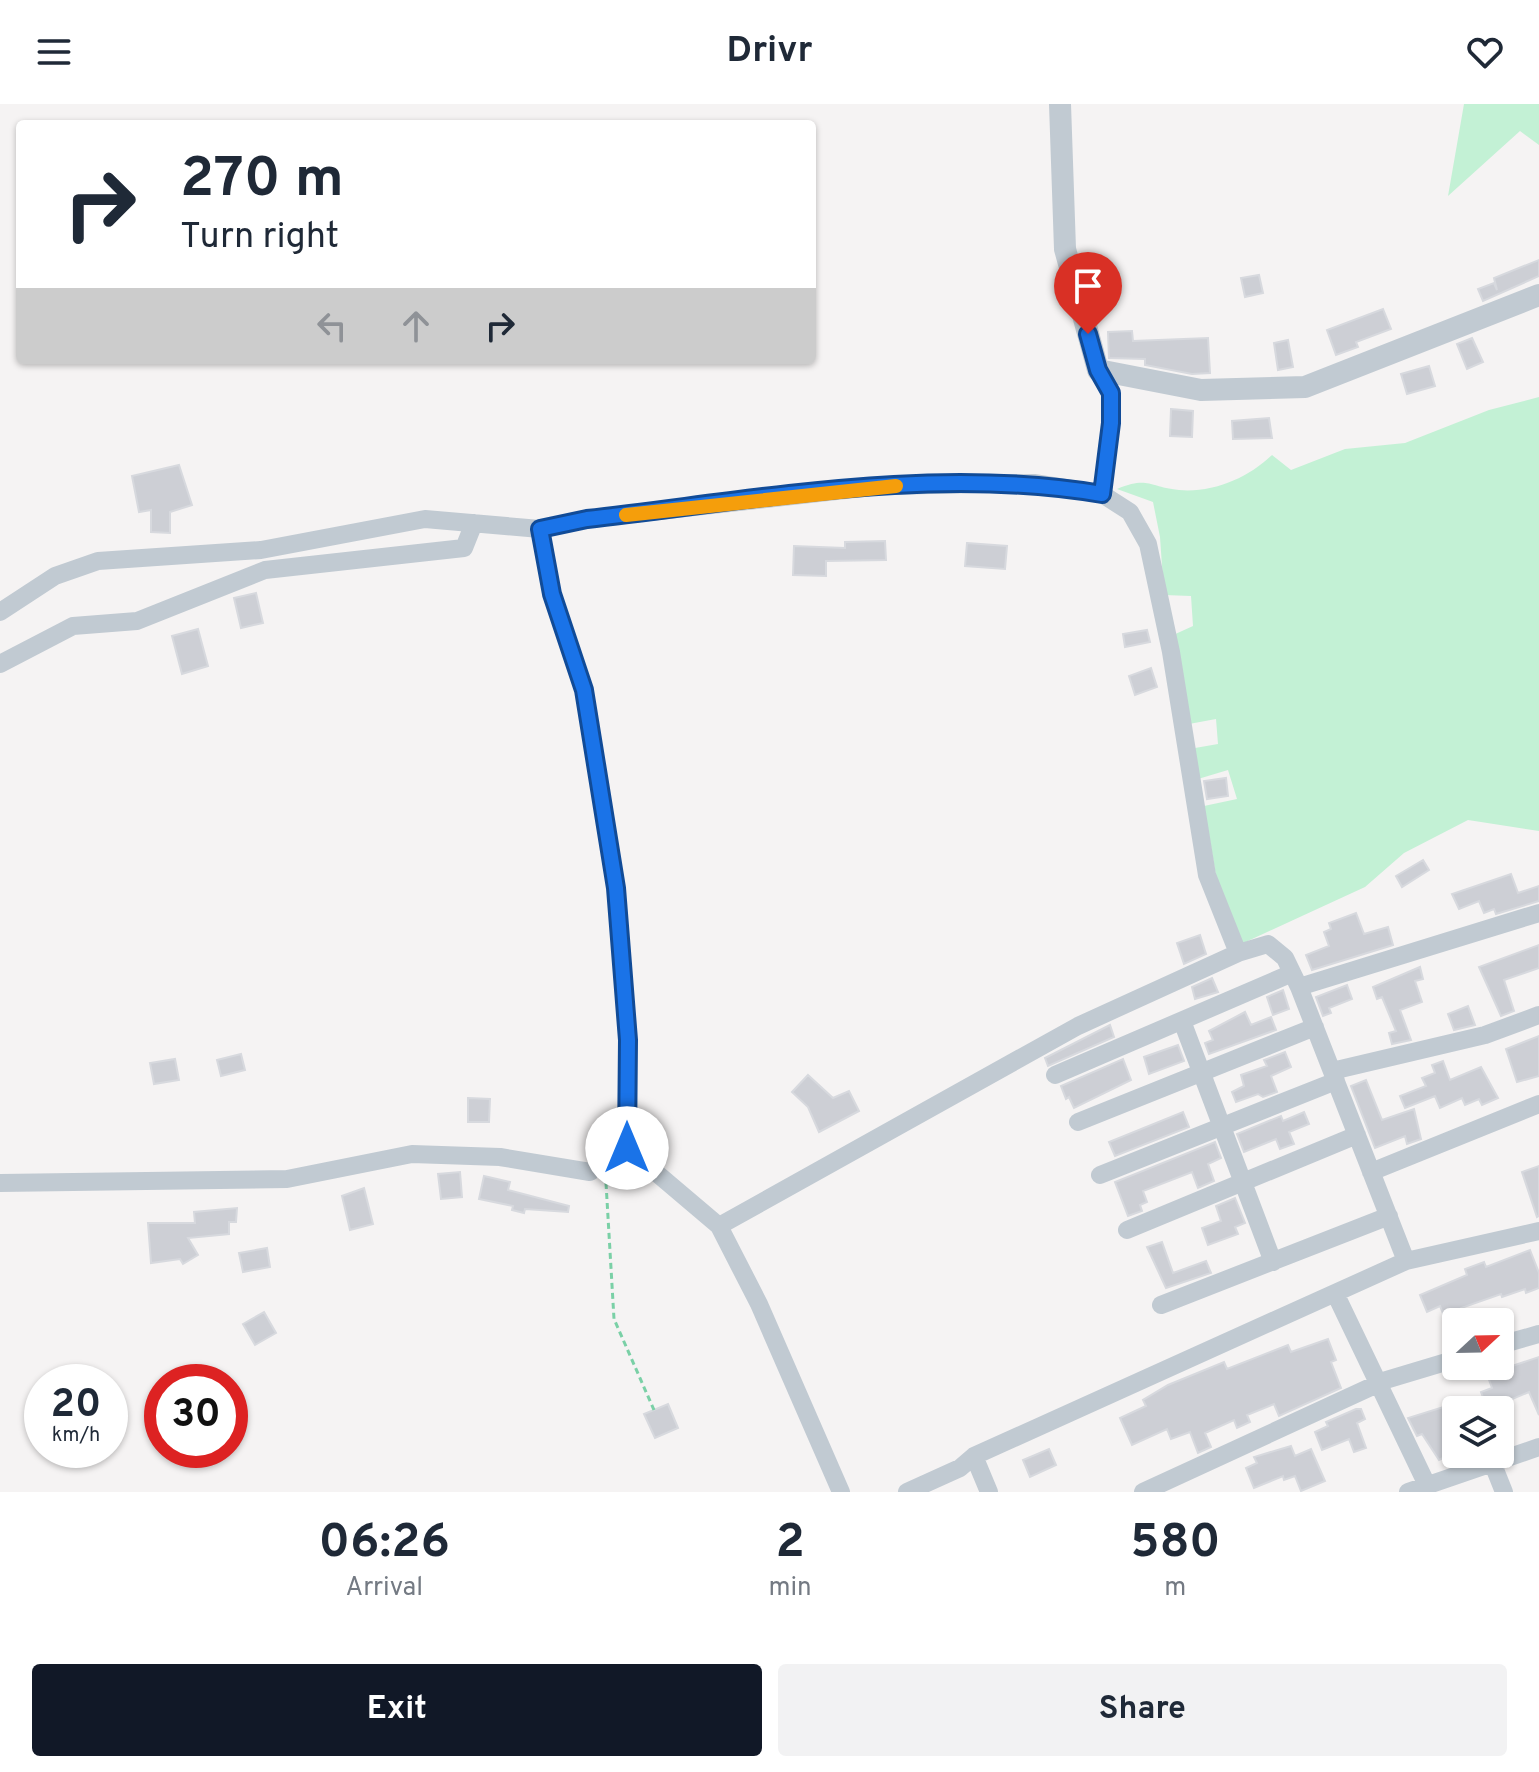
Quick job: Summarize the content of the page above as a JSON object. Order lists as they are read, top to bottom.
{
  "north": "right",
  "page": {
    "header": "Drivr",
    "turn": ["270 m", "Turn right"],
    "speed": "20 km/h",
    "limit": "30",
    "eta": [
      "06:26",
      "Arrival",
      "2",
      "min",
      "580",
      "m"
    ],
    "buttons": ["Exit", "Share"]
  }
}
